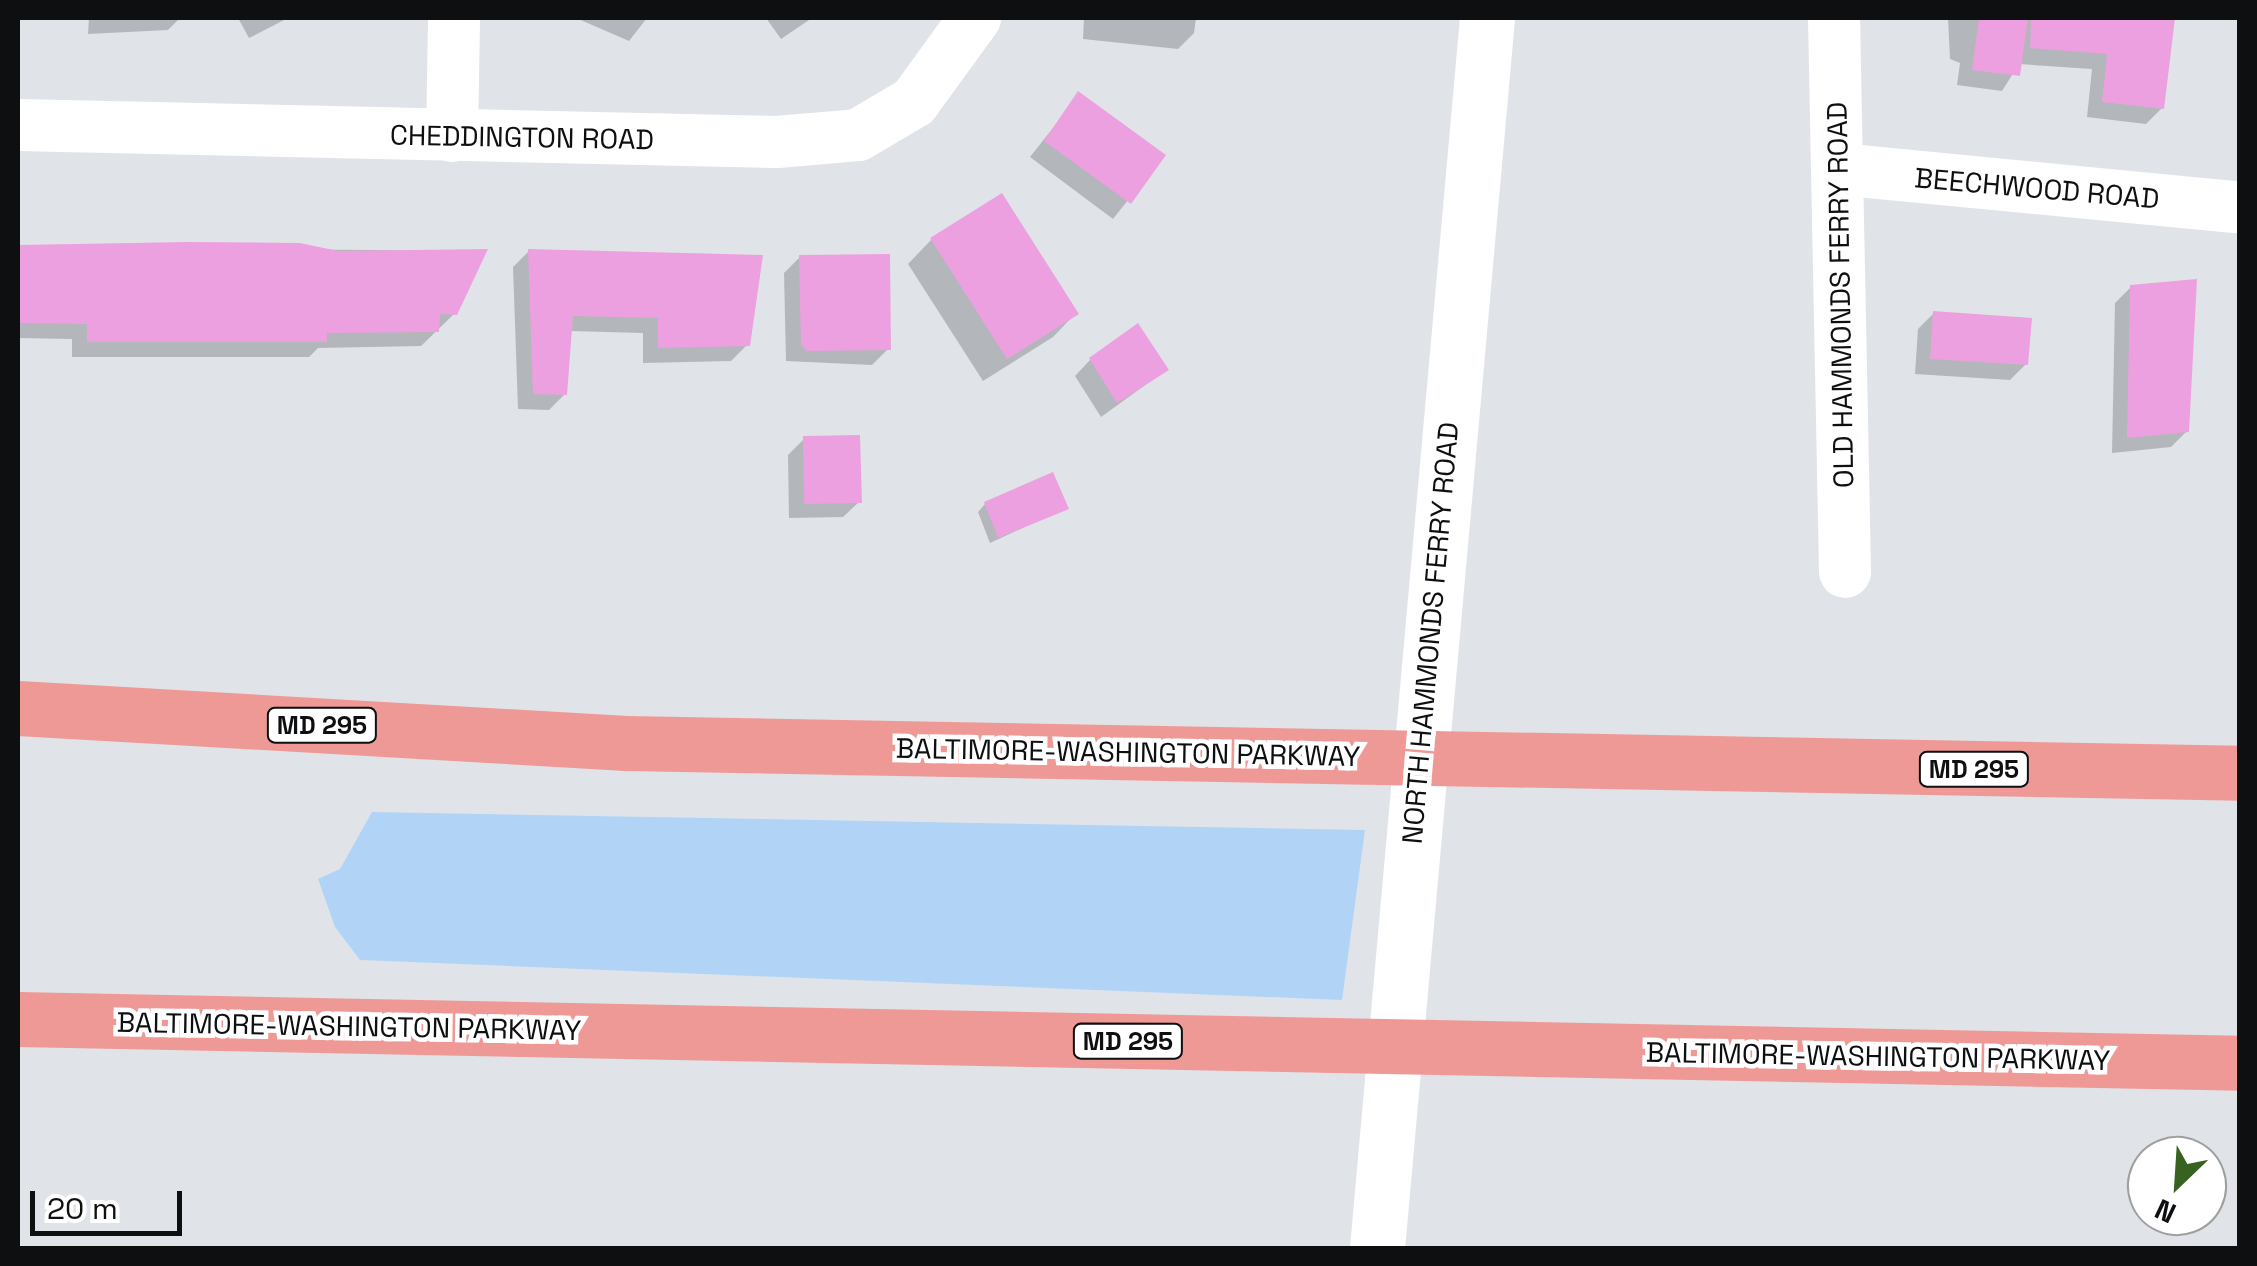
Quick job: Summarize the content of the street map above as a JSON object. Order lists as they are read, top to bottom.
{
  "streets": {
    "highway": ["MD 295", "BALTIMORE-WASHINGTON PARKWAY"],
    "street": [
      "CHEDDINGTON ROAD",
      "BEECHWOOD ROAD",
      "OLD HAMMONDS FERRY ROAD",
      "NORTH HAMMONDS FERRY ROAD"
    ]
  },
  "crossings": [
    ["BEECHWOOD ROAD", "OLD HAMMONDS FERRY ROAD"]
  ],
  "scale_bar": "20 m",
  "north": "bottom left"
}
